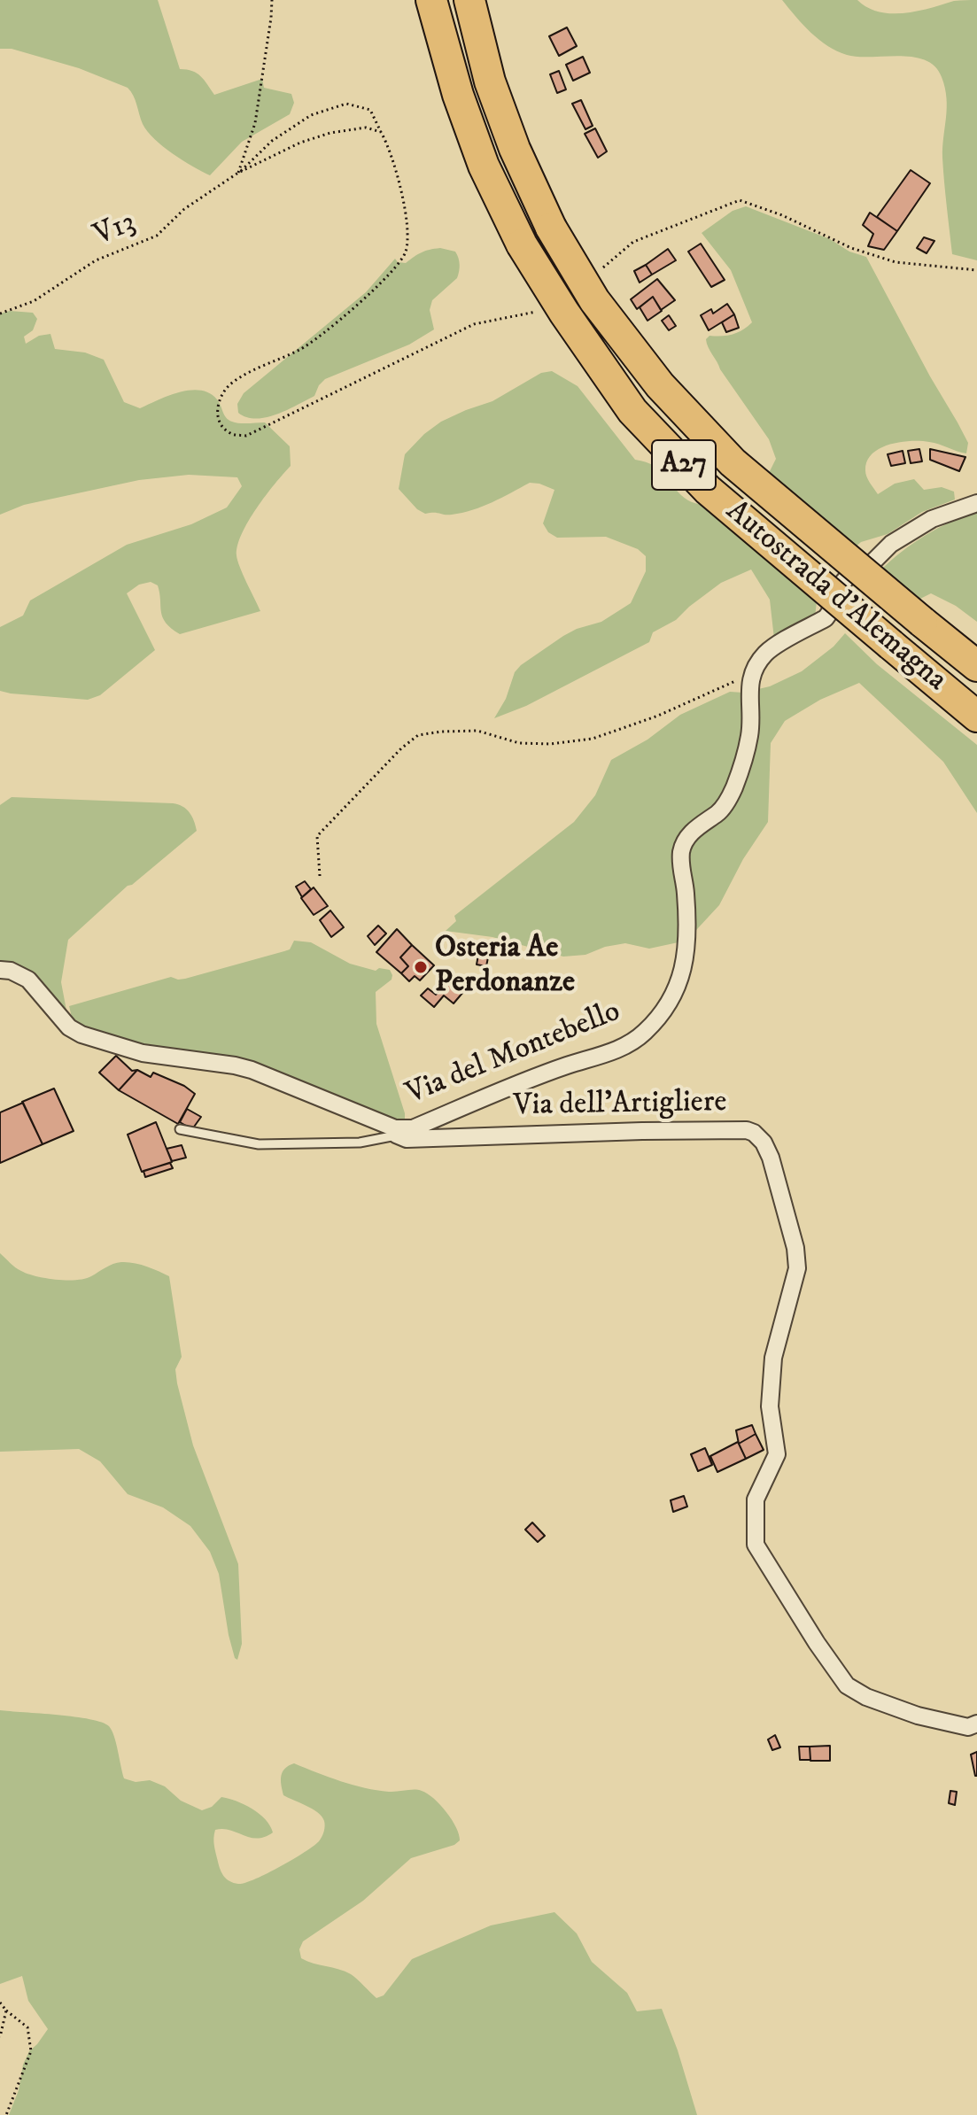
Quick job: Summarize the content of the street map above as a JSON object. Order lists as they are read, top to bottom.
{
  "streets": {
    "highway": ["A27", "Autostrada d'Alemagna"],
    "street": ["Via del Montebello", "Via dell'Artigliere"],
    "path": ["V13"]
  },
  "crossings": [
    ["Via del Montebello", "Via dell'Artigliere"]
  ],
  "places": ["Osteria Ae Perdonanze"]
}
